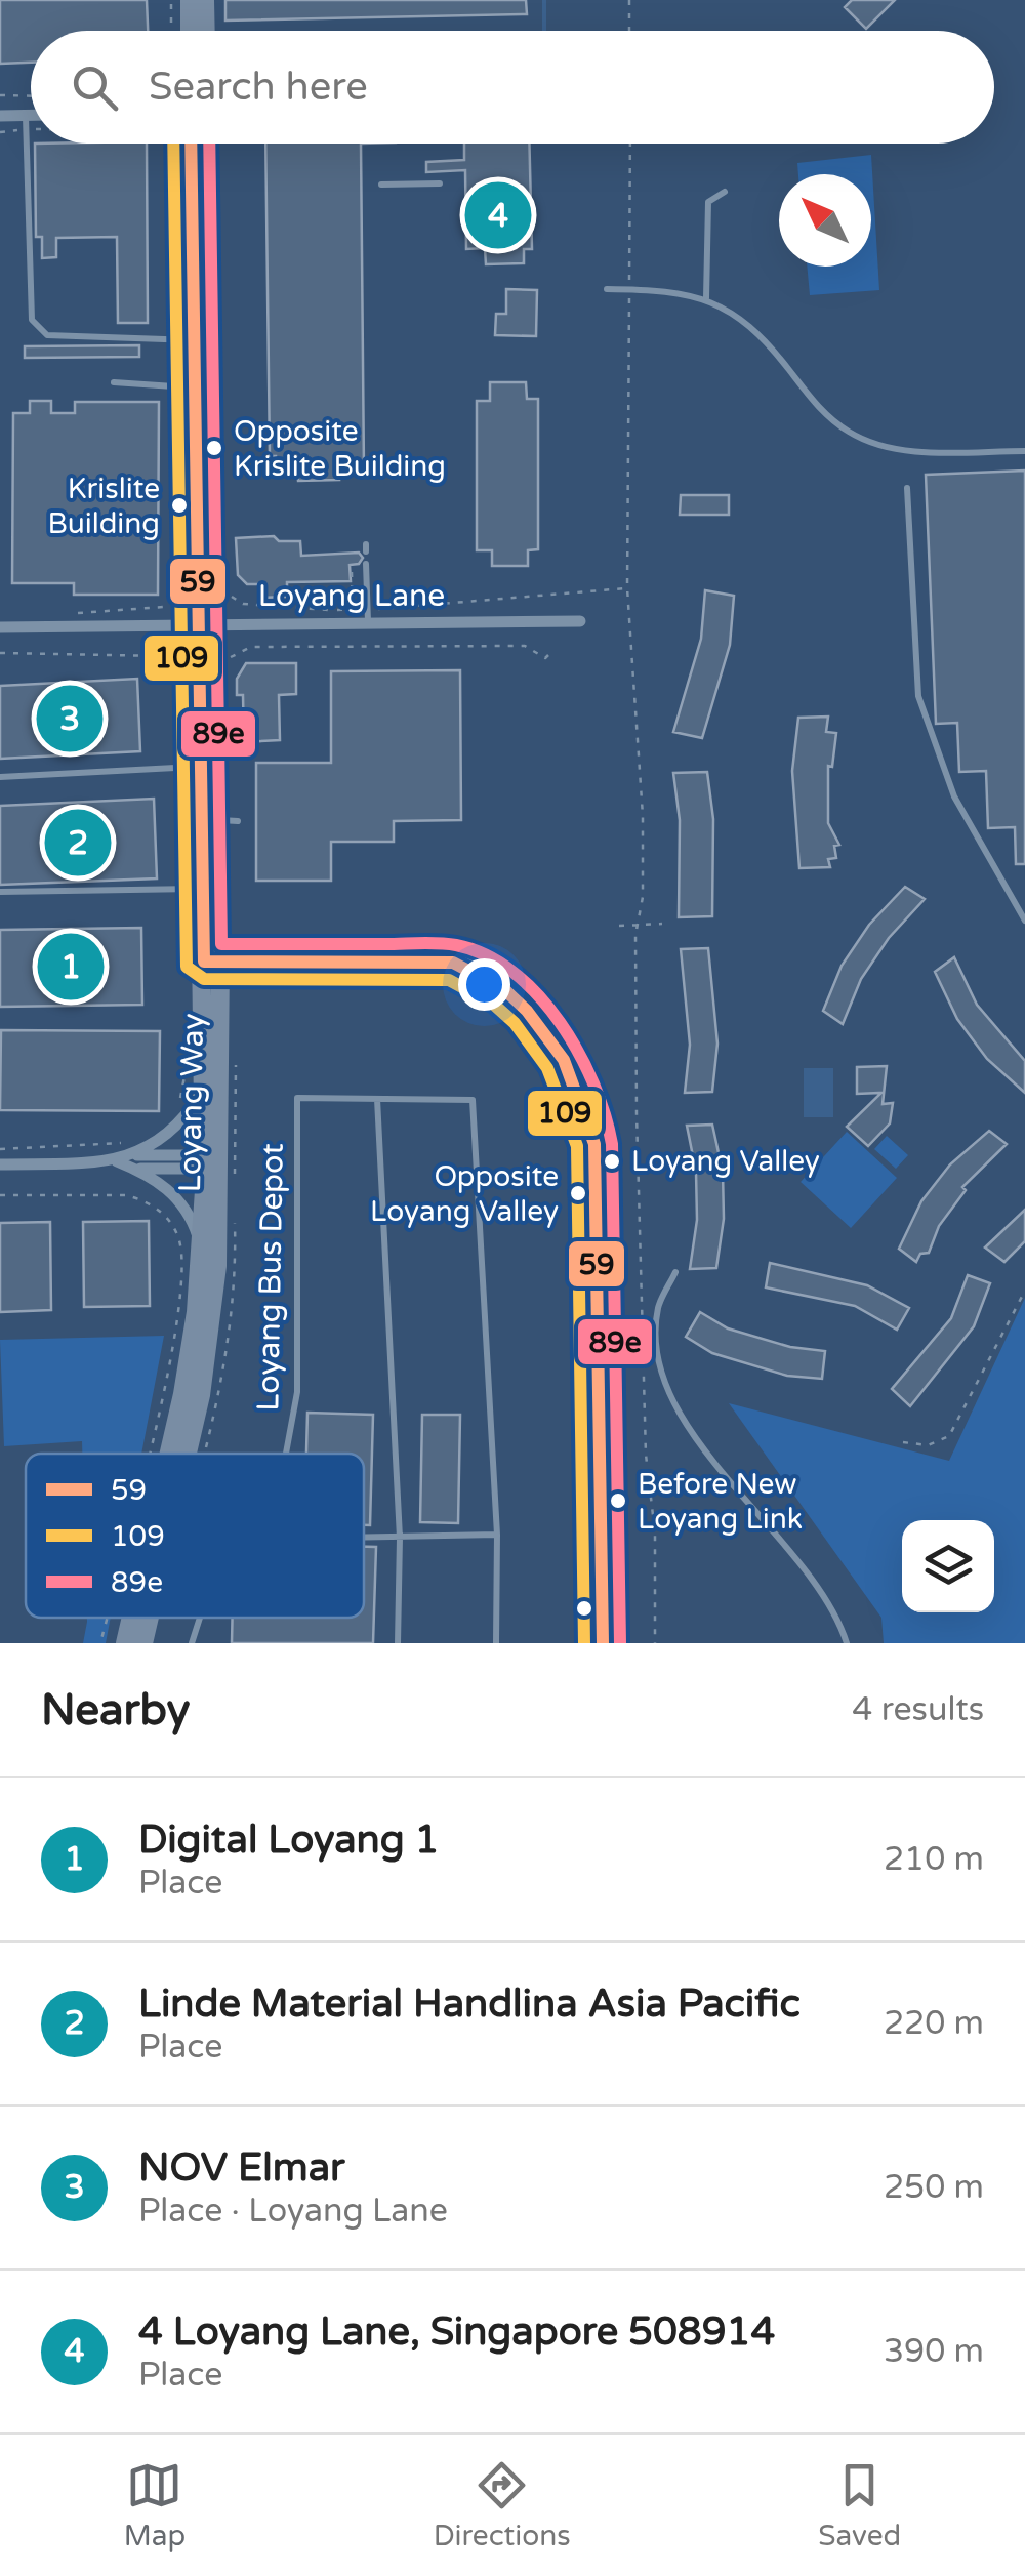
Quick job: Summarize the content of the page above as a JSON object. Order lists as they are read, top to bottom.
{
  "streets": {
    "main road": ["Loyang Way"],
    "street": ["Loyang Lane"],
    "lane": ["Loyang Bus Depot"]
  },
  "crossings": [
    ["Loyang Lane", "Loyang Way"]
  ],
  "places": [
    "Opposite Krislite Building",
    "Krislite Building",
    "Loyang Valley",
    "Opposite Loyang Valley",
    "Before New Loyang Link"
  ],
  "lines": ["transit line 59", "transit line 109", "transit line 89e"],
  "legend": ["59", "109", "89e"],
  "north": "top left",
  "page": {
    "search": "Search here",
    "pins": [
      "4",
      "3",
      "2",
      "1"
    ],
    "heading": ["Nearby", "4 results"],
    "list": [
      {
        "mark": "1",
        "name": "Digital Loyang 1",
        "note": "Place",
        "value": "210 m"
      },
      {
        "mark": "2",
        "name": "Linde Material Handlina Asia Pacific",
        "note": "Place",
        "value": "220 m"
      },
      {
        "mark": "3",
        "name": "NOV Elmar",
        "note": "Place · Loyang Lane",
        "value": "250 m"
      },
      {
        "mark": "4",
        "name": "4 Loyang Lane, Singapore 508914",
        "note": "Place",
        "value": "390 m"
      }
    ],
    "nav": ["Map", "Directions", "Saved"]
  }
}
